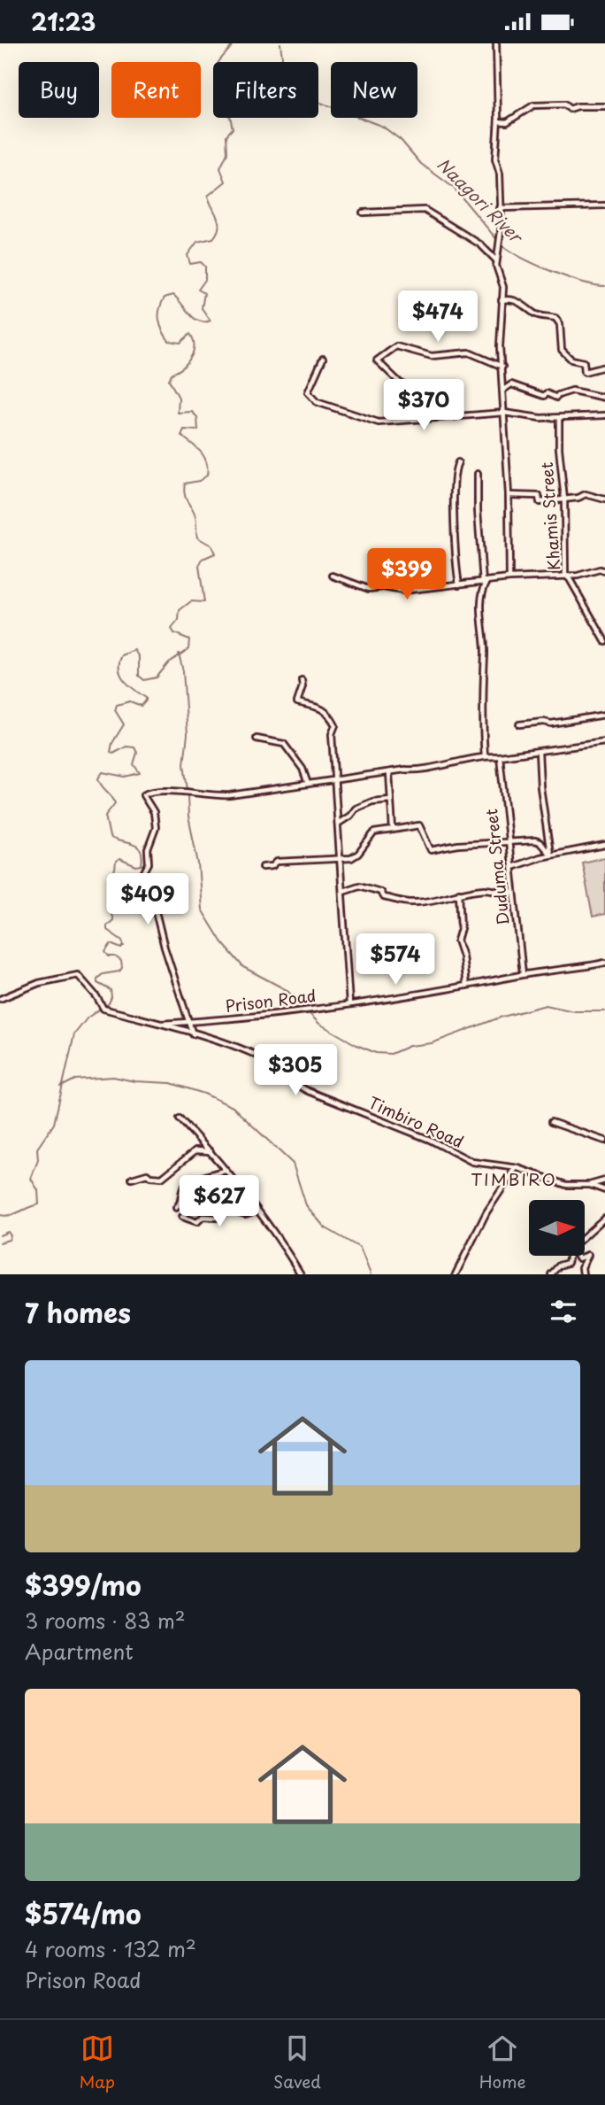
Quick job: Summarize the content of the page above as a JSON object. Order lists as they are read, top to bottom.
{
  "streets": {
    "street": [
      "Khamis Street",
      "Duduma Street",
      "Prison Road",
      "Timbiro Road"
    ]
  },
  "crossings": [
    ["Duduma Street", "Prison Road"],
    ["Prison Road", "Timbiro Road"]
  ],
  "districts": ["TIMBIRO"],
  "water": ["Naagori River"],
  "north": "right",
  "page": {
    "status": "21:23",
    "chip": [
      "Buy",
      "Rent",
      "Filters",
      "New"
    ],
    "price": [
      "$474",
      "$370",
      "$399",
      "$409",
      "$574",
      "$305",
      "$627"
    ],
    "heading": "7 homes",
    "list": [
      {
        "name": "$399/mo",
        "note": "3 rooms · 83 m² · Apartment"
      },
      {
        "name": "$574/mo",
        "note": "4 rooms · 132 m² · Prison Road"
      }
    ],
    "tabs": ["Map", "Saved", "Home"]
  }
}
